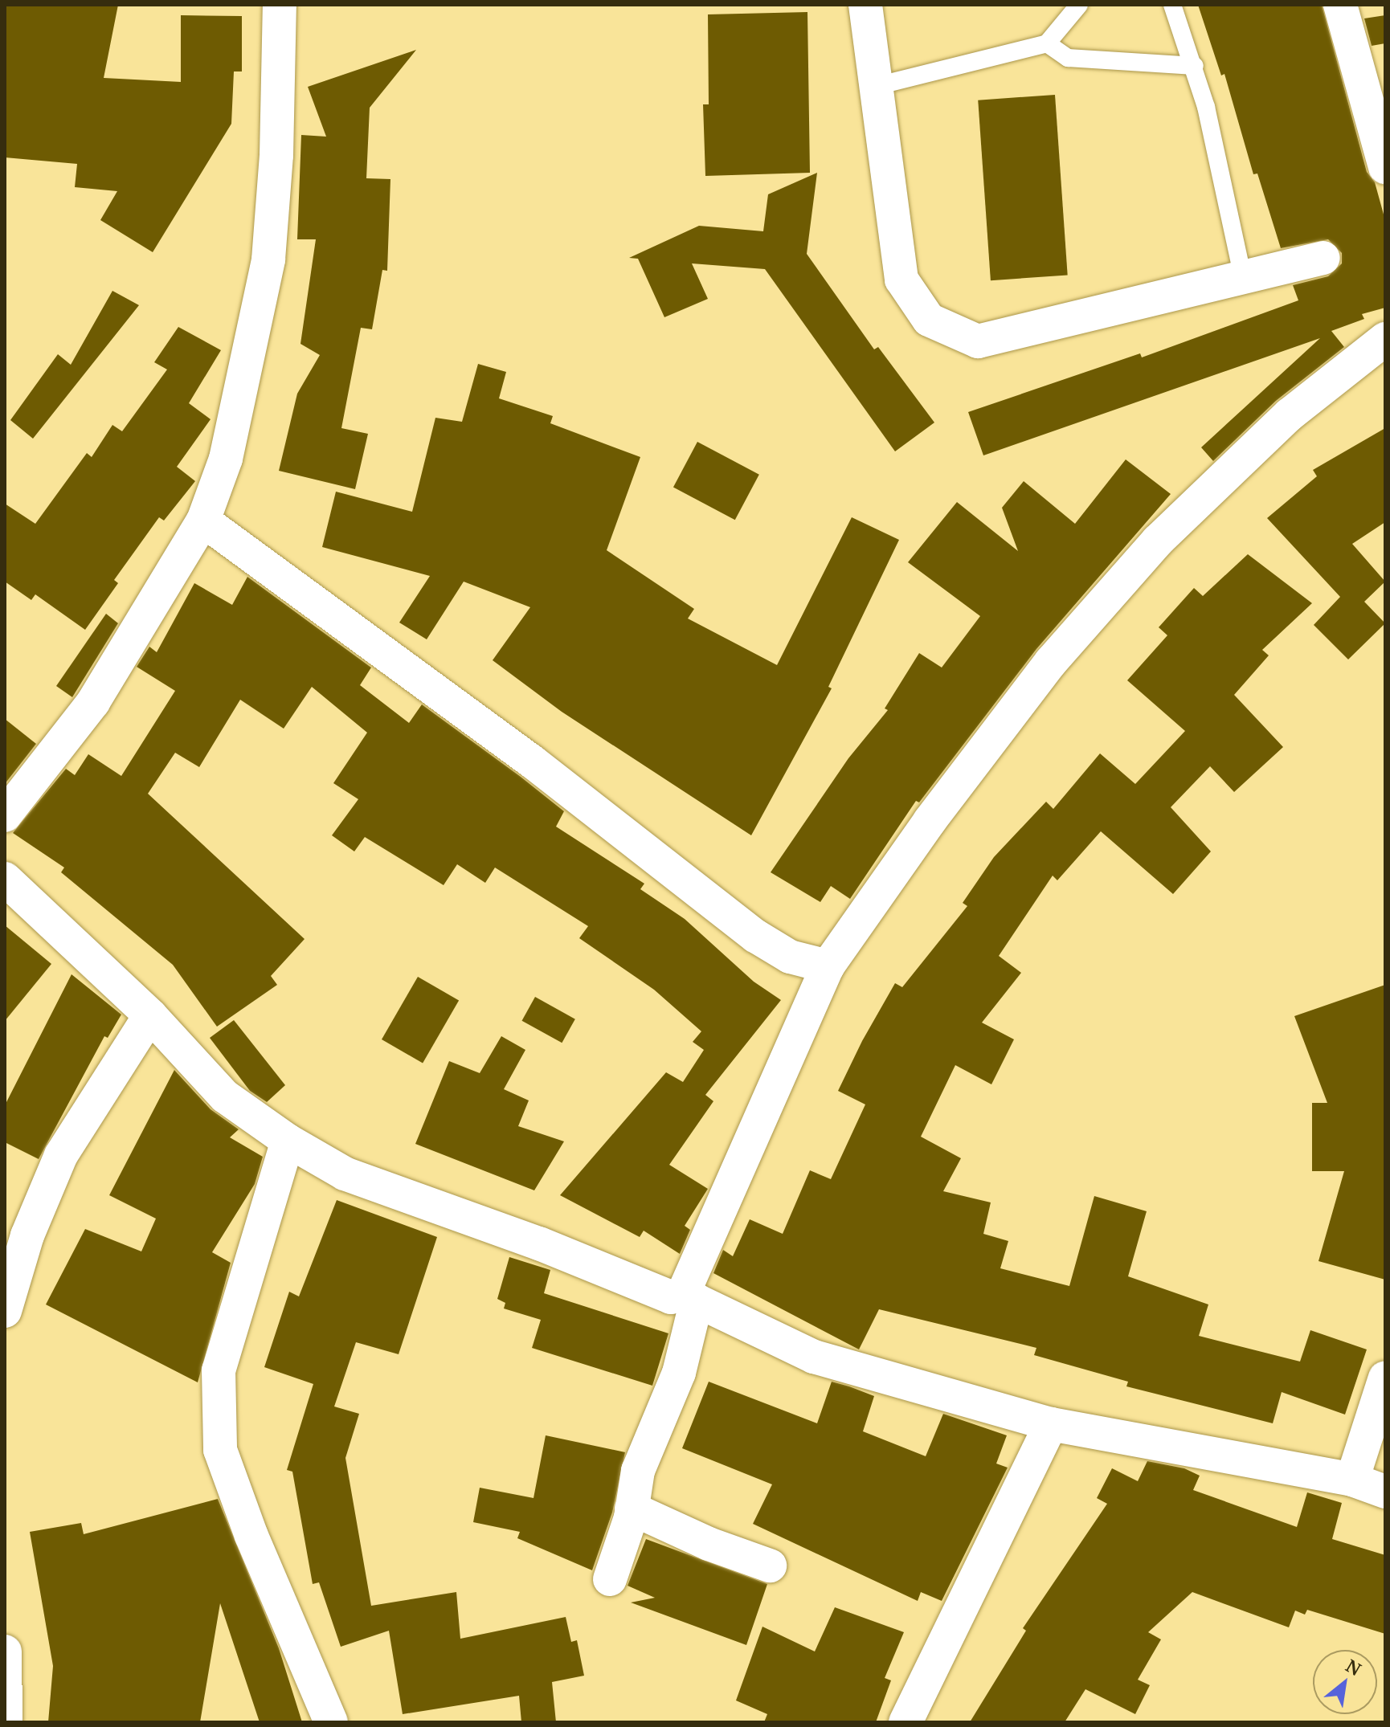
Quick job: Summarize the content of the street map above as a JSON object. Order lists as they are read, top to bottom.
{
  "north": "top right"
}
